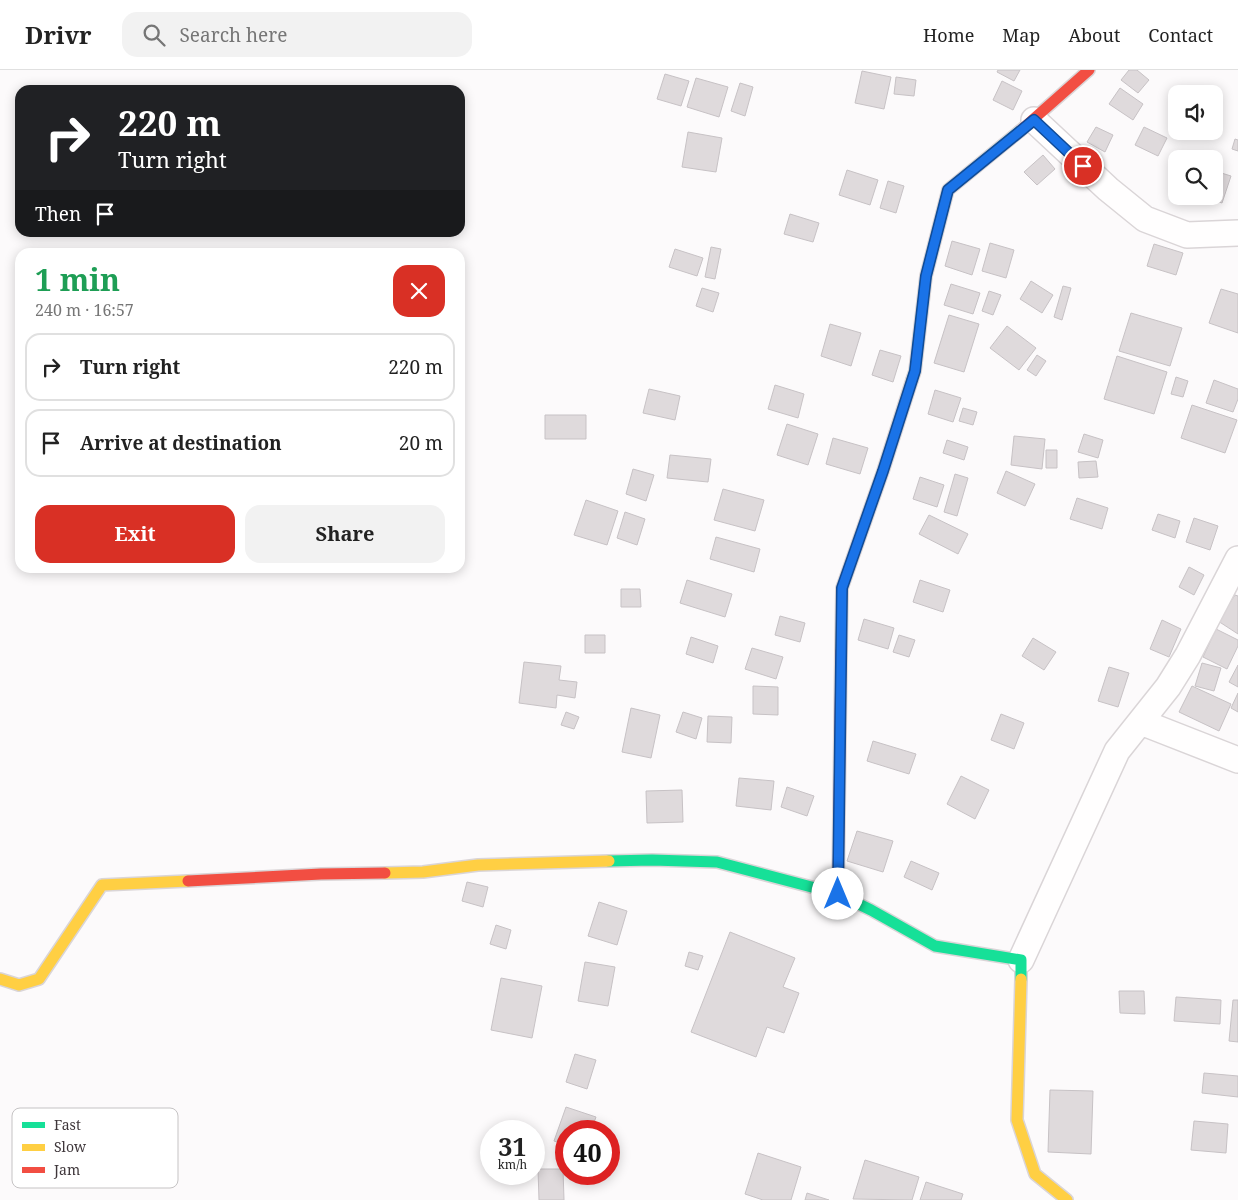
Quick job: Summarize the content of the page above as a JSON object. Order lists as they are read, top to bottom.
{
  "legend": ["Fast", "Slow", "Jam"],
  "page": {
    "header": "Drivr",
    "search": "Search here",
    "nav": [
      "Home",
      "Map",
      "About",
      "Contact"
    ],
    "turn": ["220 m", "Turn right"],
    "then": "Then",
    "heading": ["1 min", "240 m · 16:57"],
    "list": [
      {
        "name": "Turn right",
        "value": "220 m"
      },
      {
        "name": "Arrive at destination",
        "value": "20 m"
      }
    ],
    "buttons": ["Exit", "Share"],
    "speed": "31 km/h",
    "limit": "40"
  }
}
